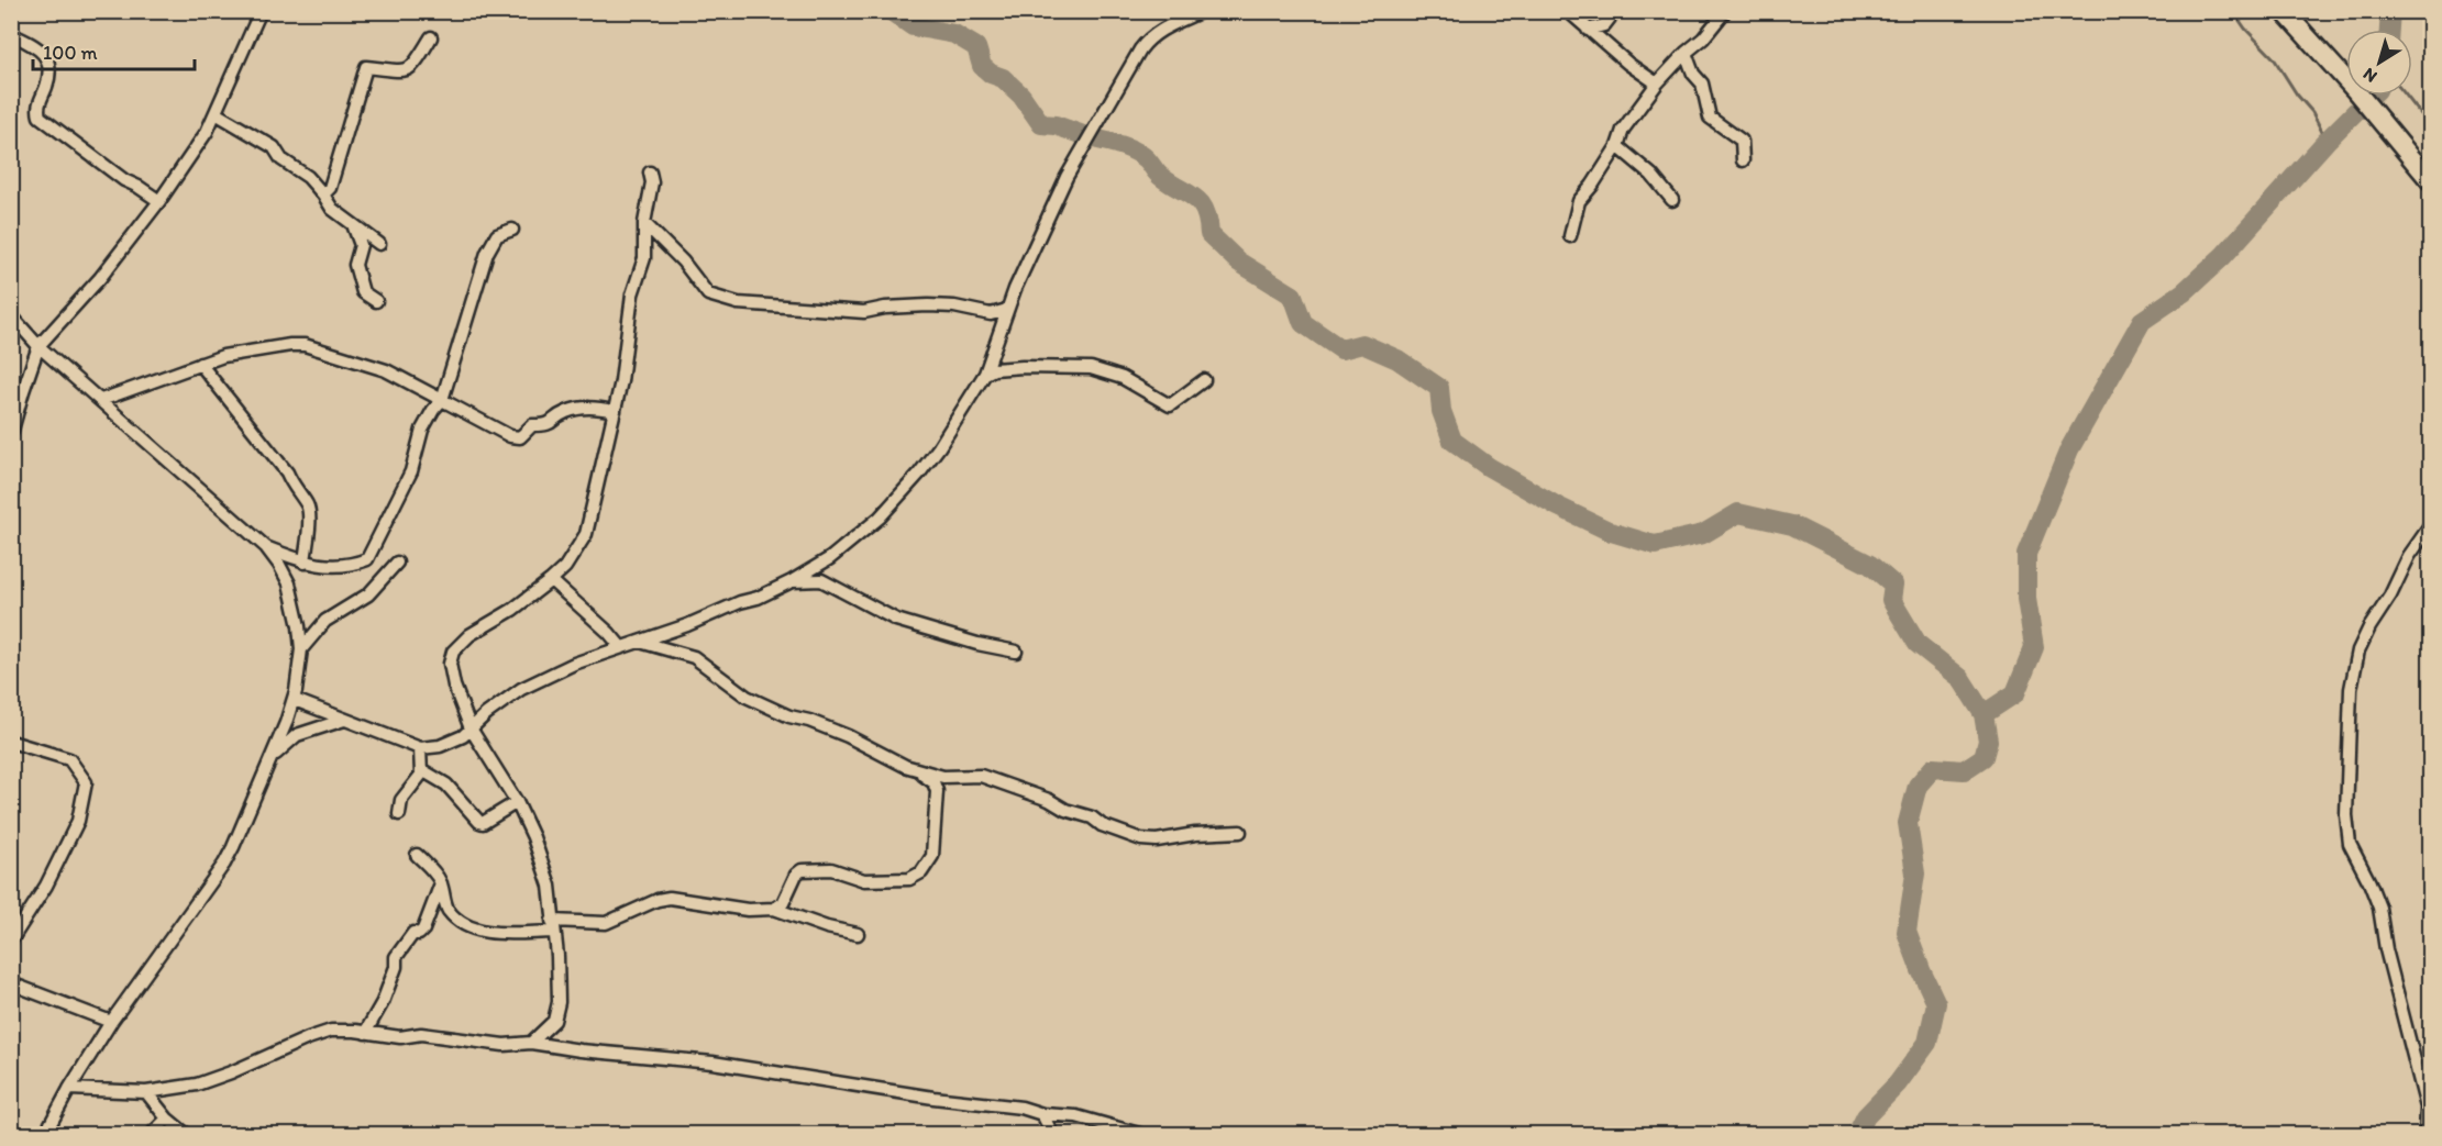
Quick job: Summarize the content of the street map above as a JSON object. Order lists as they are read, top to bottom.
{
  "scale_bar": "100 m",
  "north": "bottom left"
}
